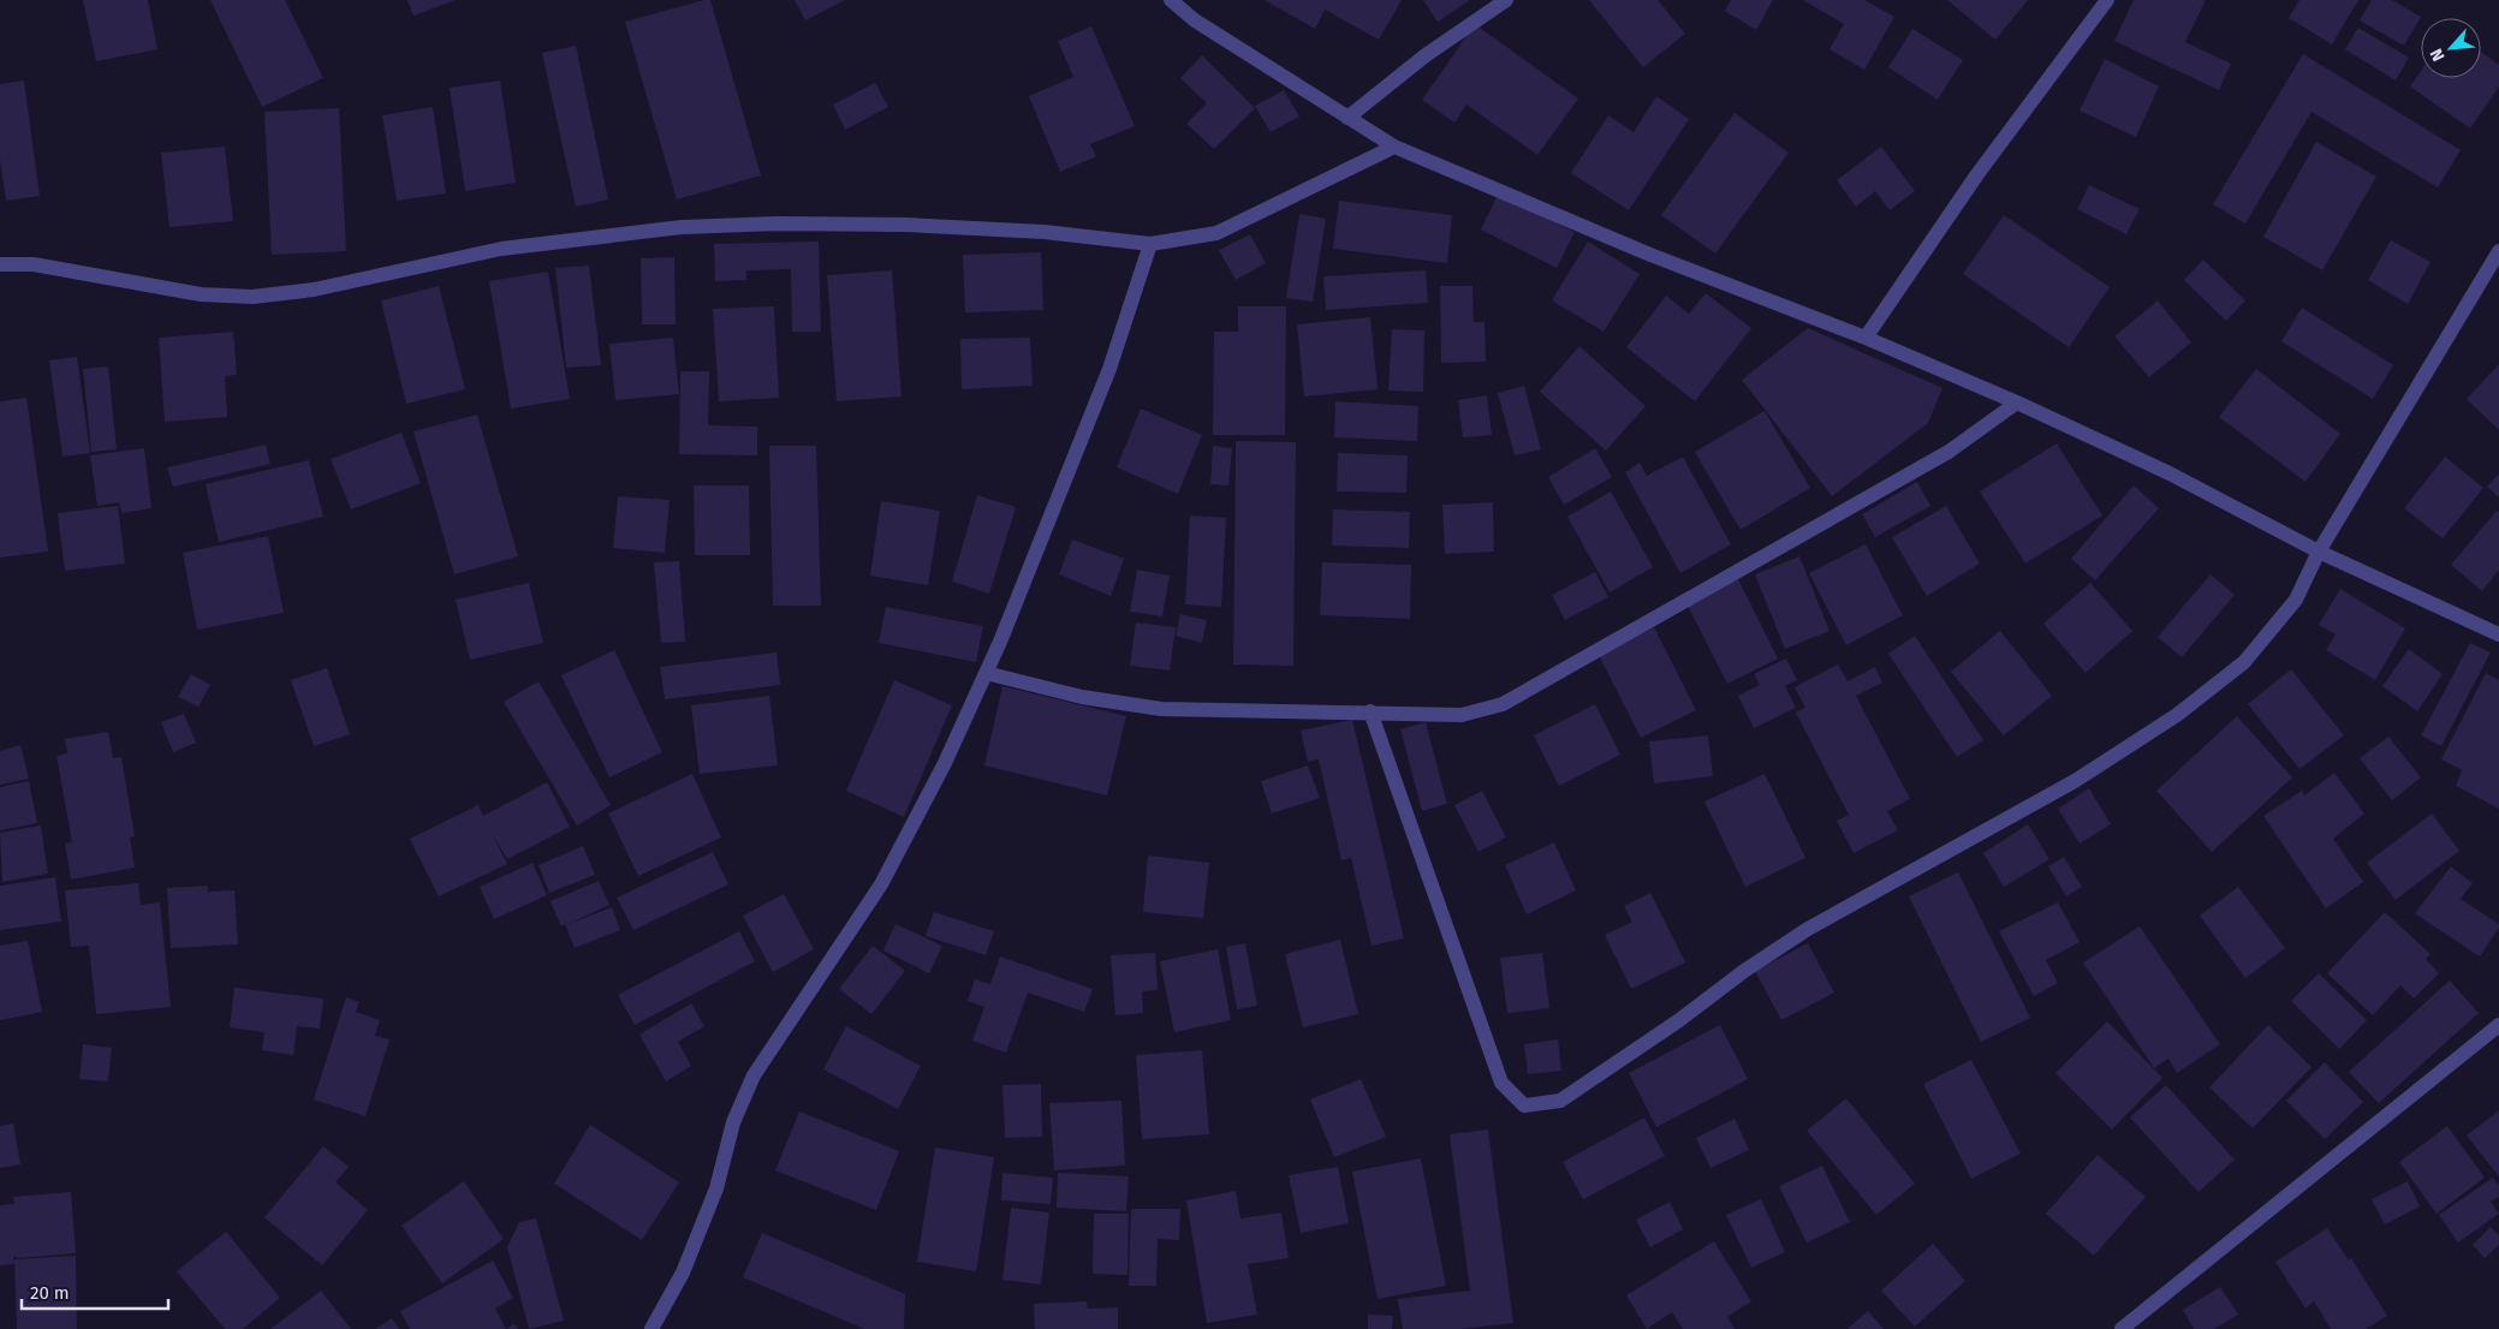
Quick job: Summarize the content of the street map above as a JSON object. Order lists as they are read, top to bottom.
{
  "scale_bar": "20 m",
  "north": "bottom left"
}
